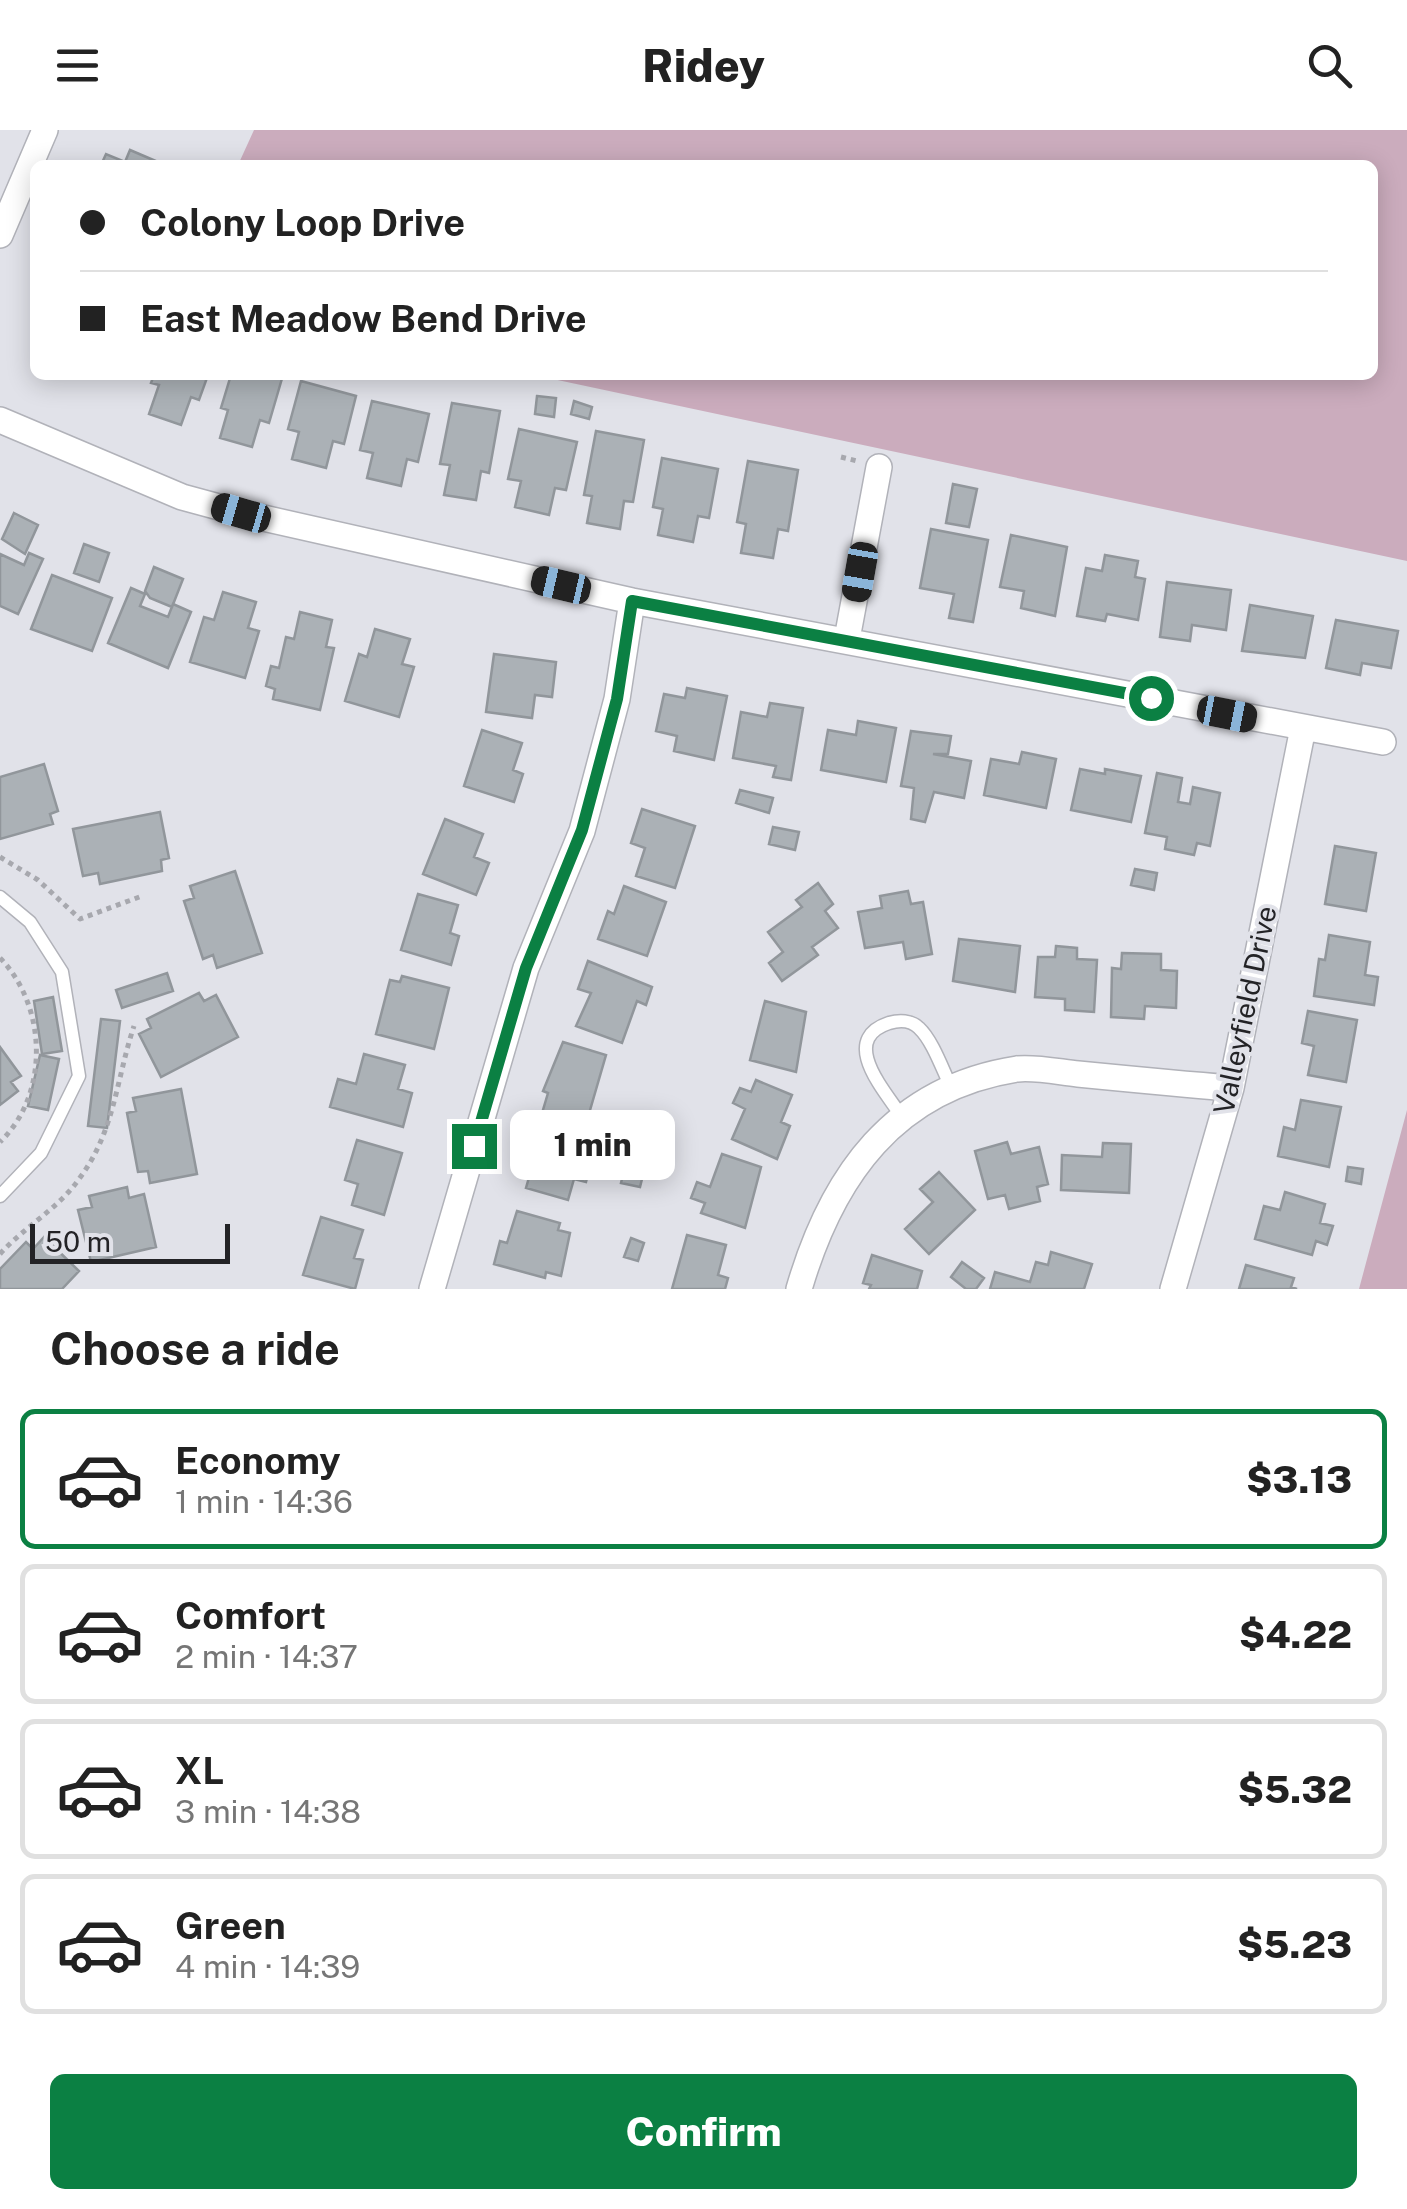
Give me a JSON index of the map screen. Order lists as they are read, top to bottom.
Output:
{
  "streets": {
    "street": ["Valleyfield Drive"]
  },
  "scale_bar": "50 m",
  "page": {
    "header": "Ridey",
    "banner": ["Colony Loop Drive", "East Meadow Bend Drive"],
    "bubble": "1 min",
    "scale": "50 m",
    "heading": "Choose a ride",
    "list": [
      {
        "name": "Economy",
        "note": "1 min · 14:36",
        "value": "$3.13"
      },
      {
        "name": "Comfort",
        "note": "2 min · 14:37",
        "value": "$4.22"
      },
      {
        "name": "XL",
        "note": "3 min · 14:38",
        "value": "$5.32"
      },
      {
        "name": "Green",
        "note": "4 min · 14:39",
        "value": "$5.23"
      }
    ],
    "buttons": "Confirm"
  }
}
